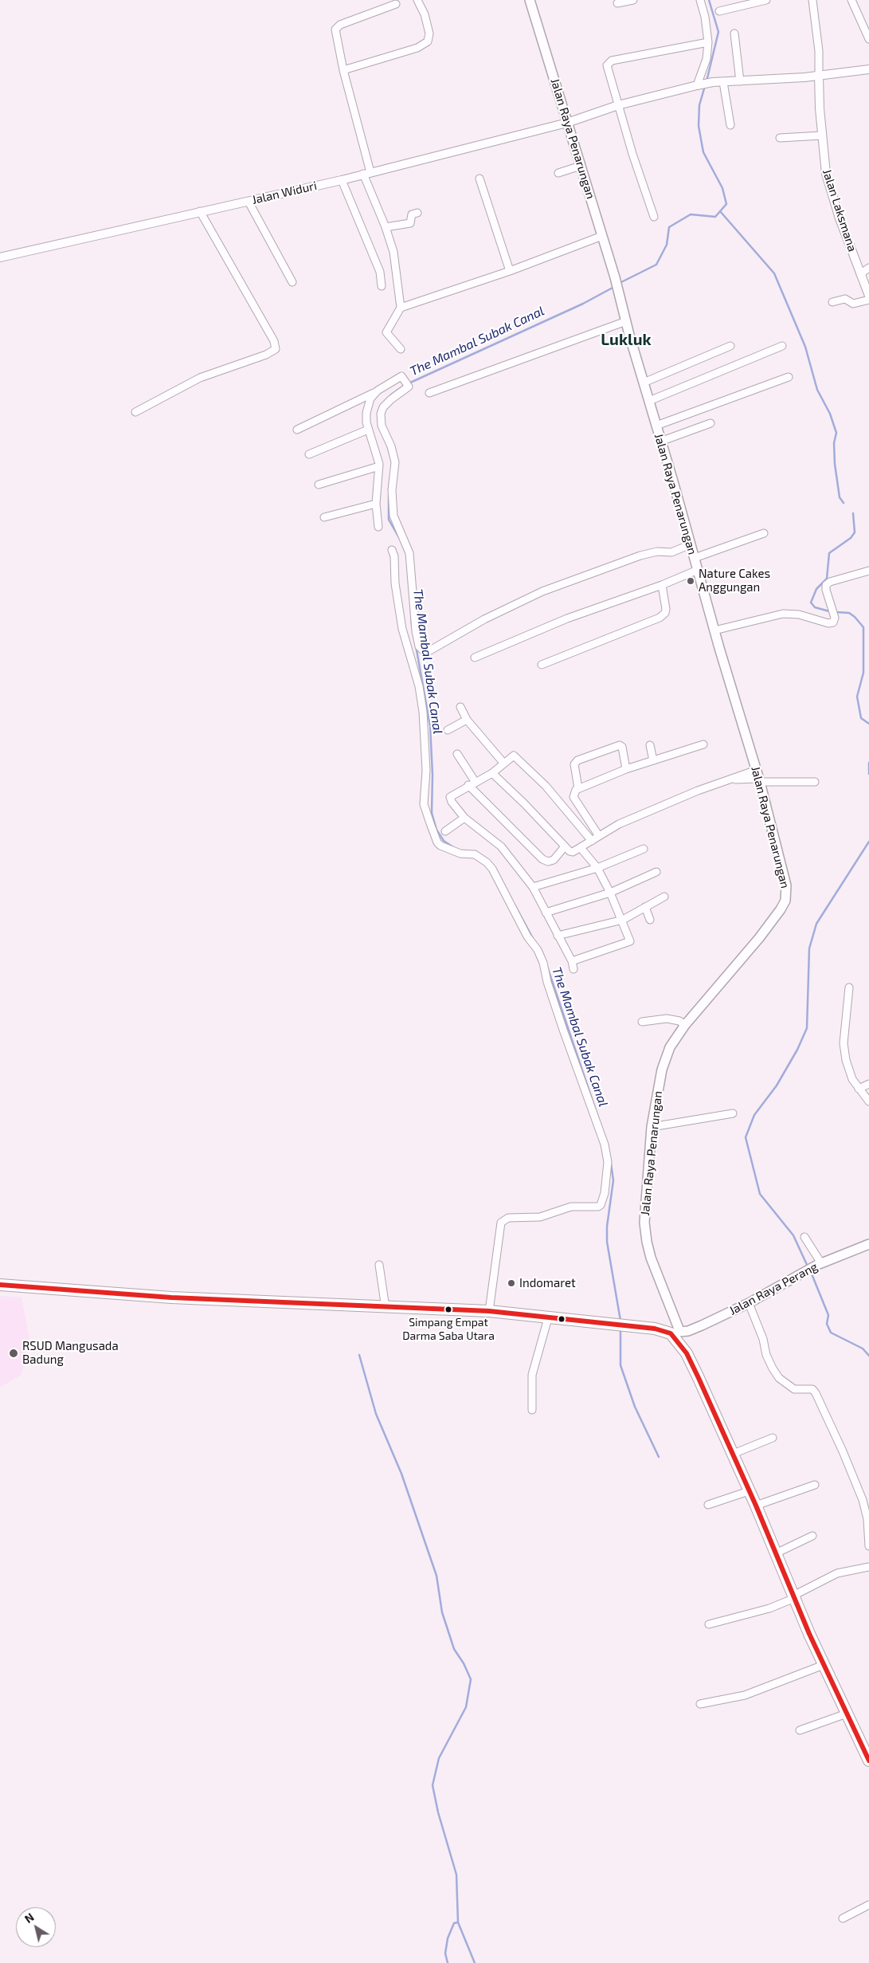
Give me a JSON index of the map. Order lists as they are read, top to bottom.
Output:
{
  "streets": {
    "main road": ["Jalan Raya Penarungan", "Jalan Raya Perang"],
    "street": ["Jalan Widuri", "Jalan Laksmana"]
  },
  "crossings": [
    ["Jalan Raya Penarungan", "Jalan Widuri"],
    ["Jalan Raya Penarungan", "Jalan Raya Perang"],
    ["Jalan Widuri", "Jalan Laksmana"]
  ],
  "districts": ["Lukluk"],
  "water": ["The Mambal Subak Canal"],
  "places": [
    "Nature Cakes Anggungan",
    "Indomaret",
    "Simpang Empat Darma Saba Utara",
    "RSUD Mangusada Badung"
  ],
  "north": "top left"
}
